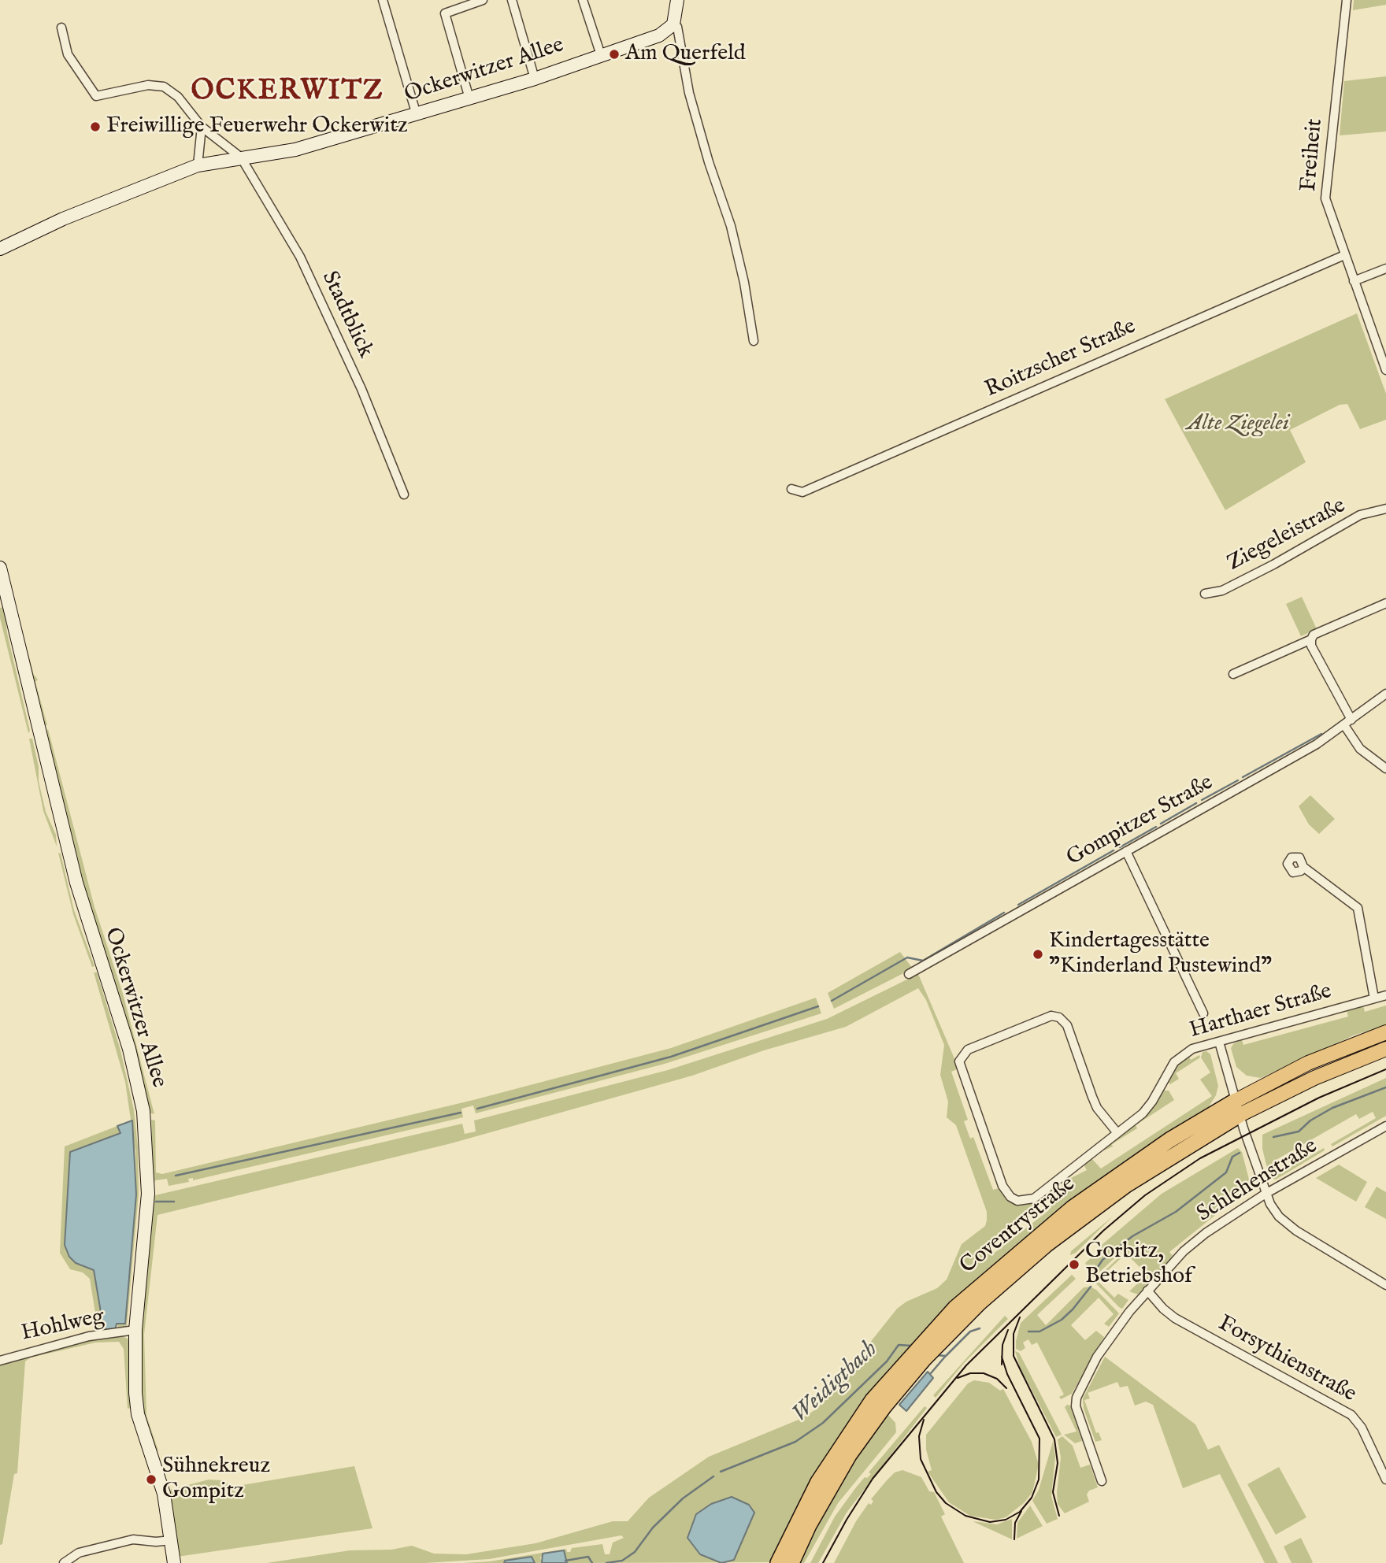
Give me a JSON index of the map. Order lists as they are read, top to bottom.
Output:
{
  "streets": {
    "highway": ["Coventrystraße"],
    "street": [
      "Ockerwitzer Allee",
      "Freiheit",
      "Stadtblick",
      "Roitzscher Straße",
      "Ziegeleistraße",
      "Gompitzer Straße",
      "Harthaer Straße",
      "Schlehenstraße",
      "Hohlweg",
      "Forsythienstraße"
    ]
  },
  "crossings": [
    ["Ockerwitzer Allee", "Stadtblick"],
    ["Ockerwitzer Allee", "Hohlweg"],
    ["Freiheit", "Roitzscher Straße"],
    ["Schlehenstraße", "Forsythienstraße"]
  ],
  "districts": ["OCKERWITZ"],
  "water": ["Weidigtbach"],
  "parks": ["Alte Ziegelei"],
  "places": [
    "Am Querfeld",
    "Freiwillige Feuerwehr Ockerwitz",
    "Kindertagesstätte \"Kinderland Pustewind\"",
    "Gorbitz, Betriebshof",
    "Sühnekreuz Gompitz"
  ]
}
